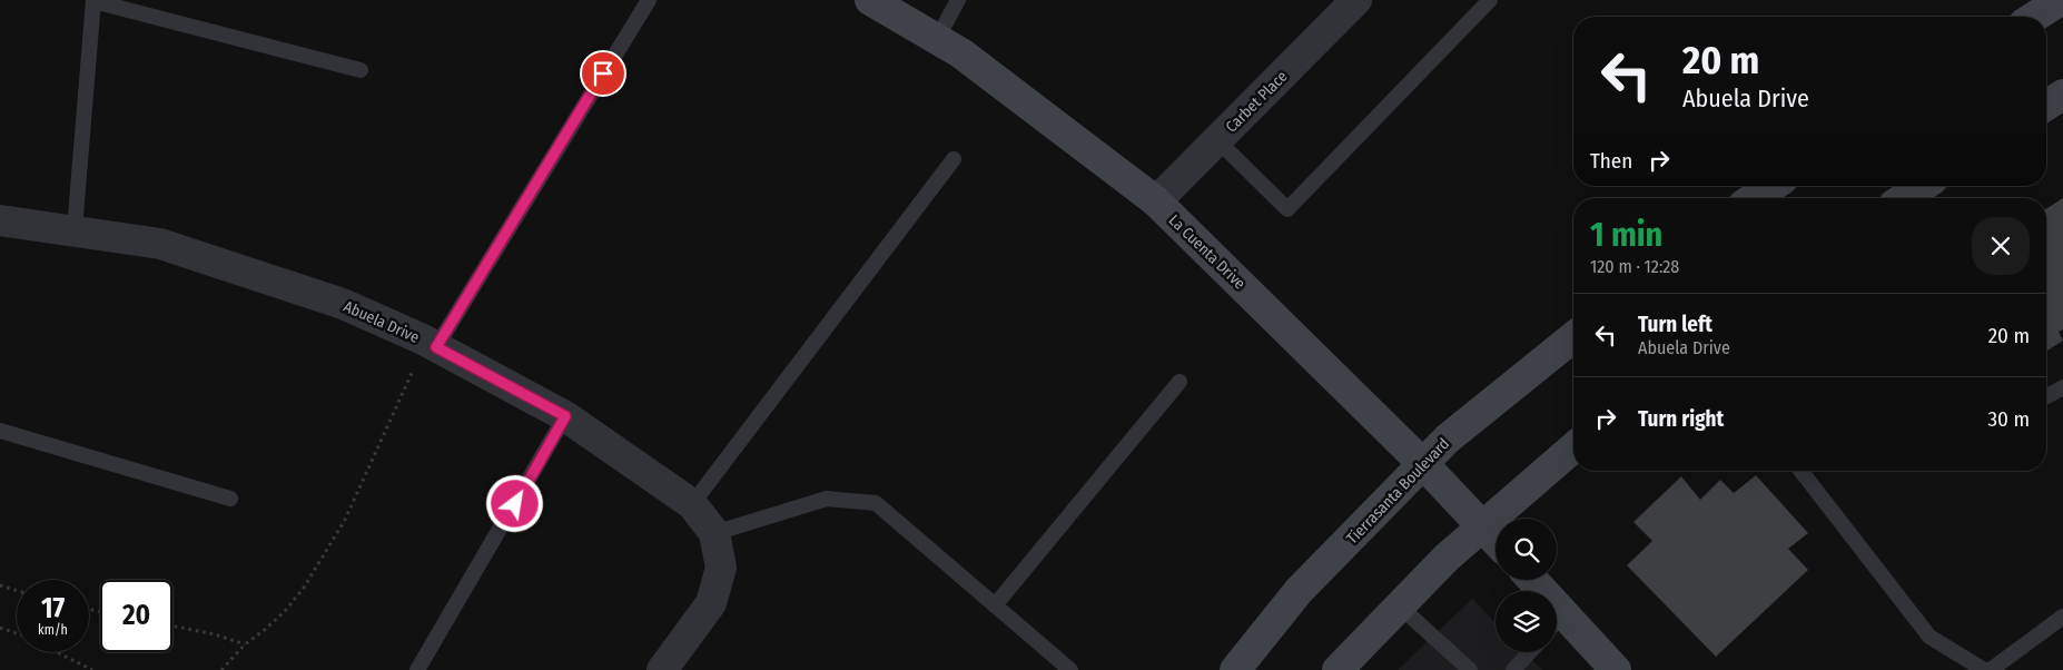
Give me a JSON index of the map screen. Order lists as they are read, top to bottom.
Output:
{
  "streets": {
    "main road": ["La Cuenta Drive", "Tierrasanta Boulevard"],
    "street": ["Carbet Place", "Abuela Drive"]
  },
  "crossings": [
    ["Carbet Place", "La Cuenta Drive"],
    ["La Cuenta Drive", "Tierrasanta Boulevard"]
  ],
  "page": {
    "turn": ["20 m", "Abuela Drive"],
    "then": "Then",
    "heading": ["1 min", "120 m · 12:28"],
    "list": [
      {
        "name": "Turn left",
        "note": "Abuela Drive",
        "value": "20 m"
      },
      {
        "name": "Turn right",
        "value": "30 m"
      }
    ],
    "speed": "17 km/h",
    "limit": "20"
  }
}
